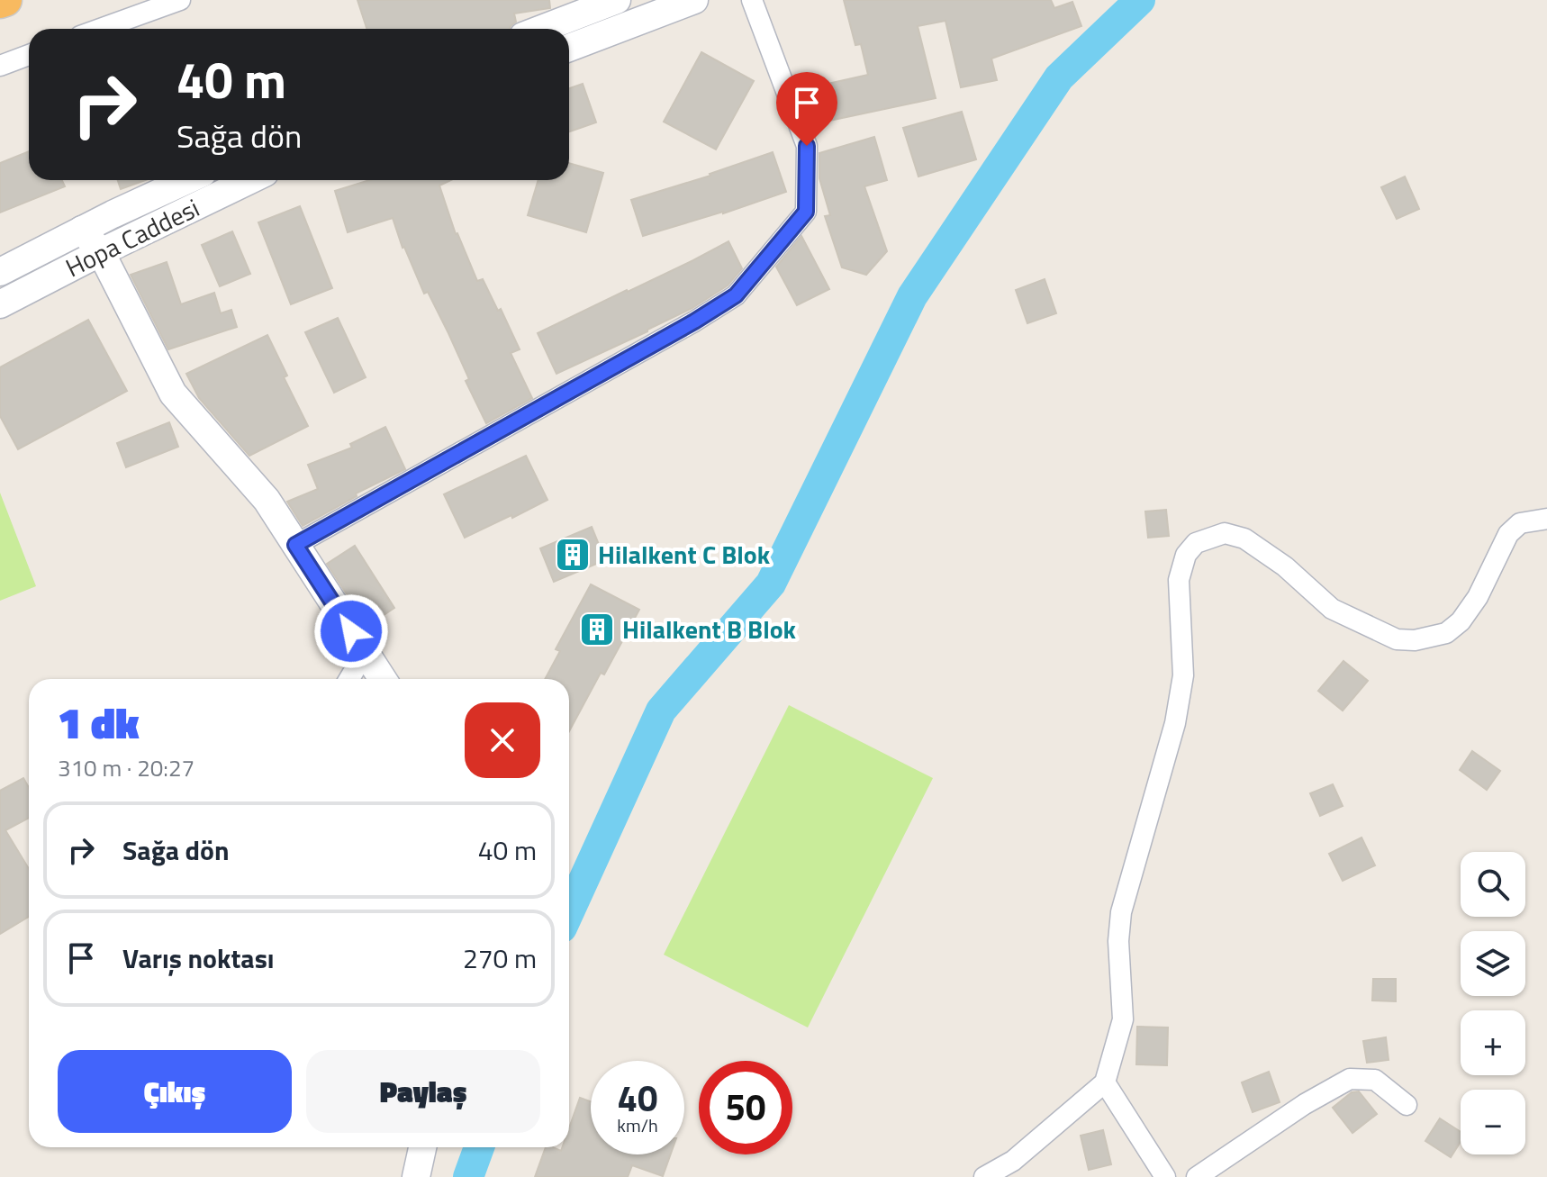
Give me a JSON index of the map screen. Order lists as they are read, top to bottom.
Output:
{
  "streets": {
    "main road": ["Hopa Caddesi"]
  },
  "places": {
    "building": ["Hilalkent C Blok", "Hilalkent B Blok"]
  },
  "page": {
    "turn": ["40 m", "Sağa dön"],
    "heading": ["1 dk", "310 m · 20:27"],
    "list": [
      {
        "name": "Sağa dön",
        "value": "40 m"
      },
      {
        "name": "Varış noktası",
        "value": "270 m"
      }
    ],
    "map_buttons": ["+", "−"],
    "buttons": ["Çıkış", "Paylaş"],
    "speed": "40 km/h",
    "limit": "50"
  }
}
